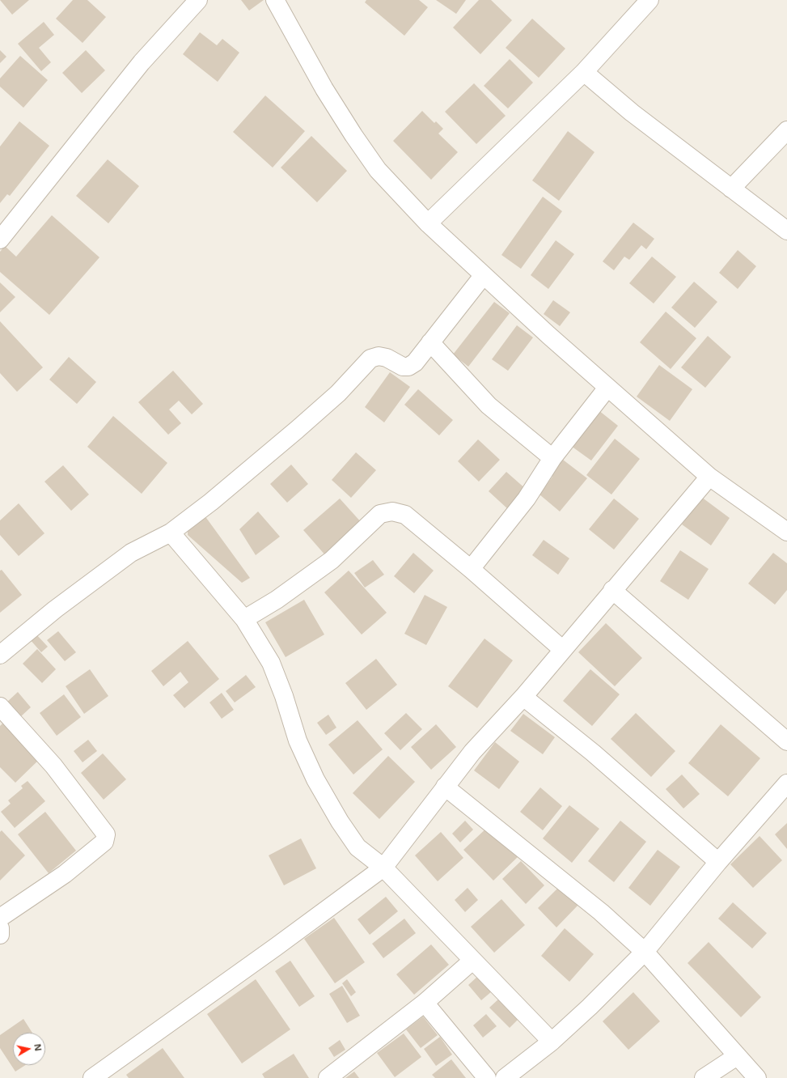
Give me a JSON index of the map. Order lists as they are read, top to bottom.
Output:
{
  "north": "right"
}
